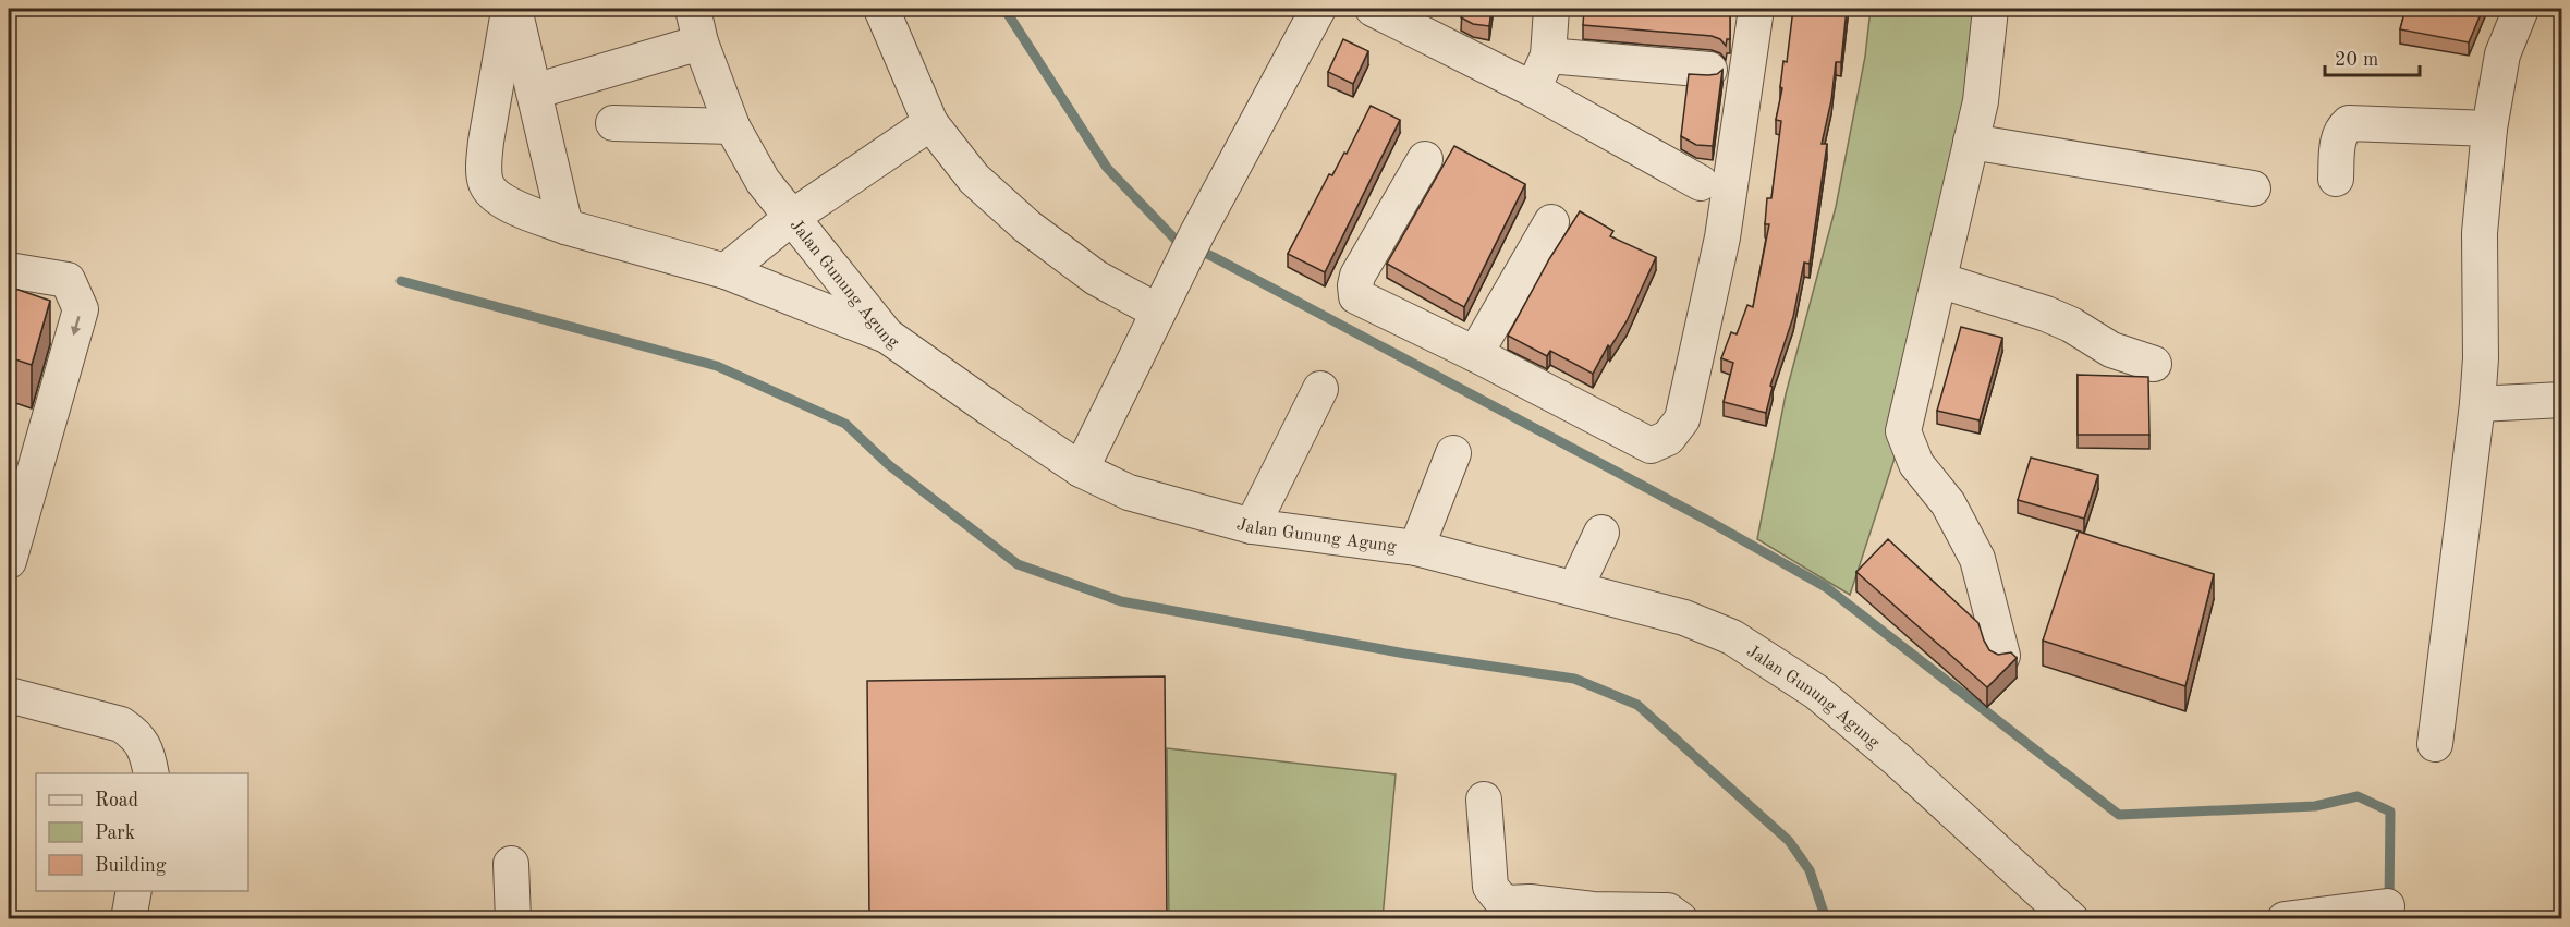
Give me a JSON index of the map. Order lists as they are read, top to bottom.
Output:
{
  "streets": {
    "street": ["Jalan Gunung Agung"]
  },
  "legend": ["Road", "Park", "Building"],
  "scale_bar": "20 m"
}
